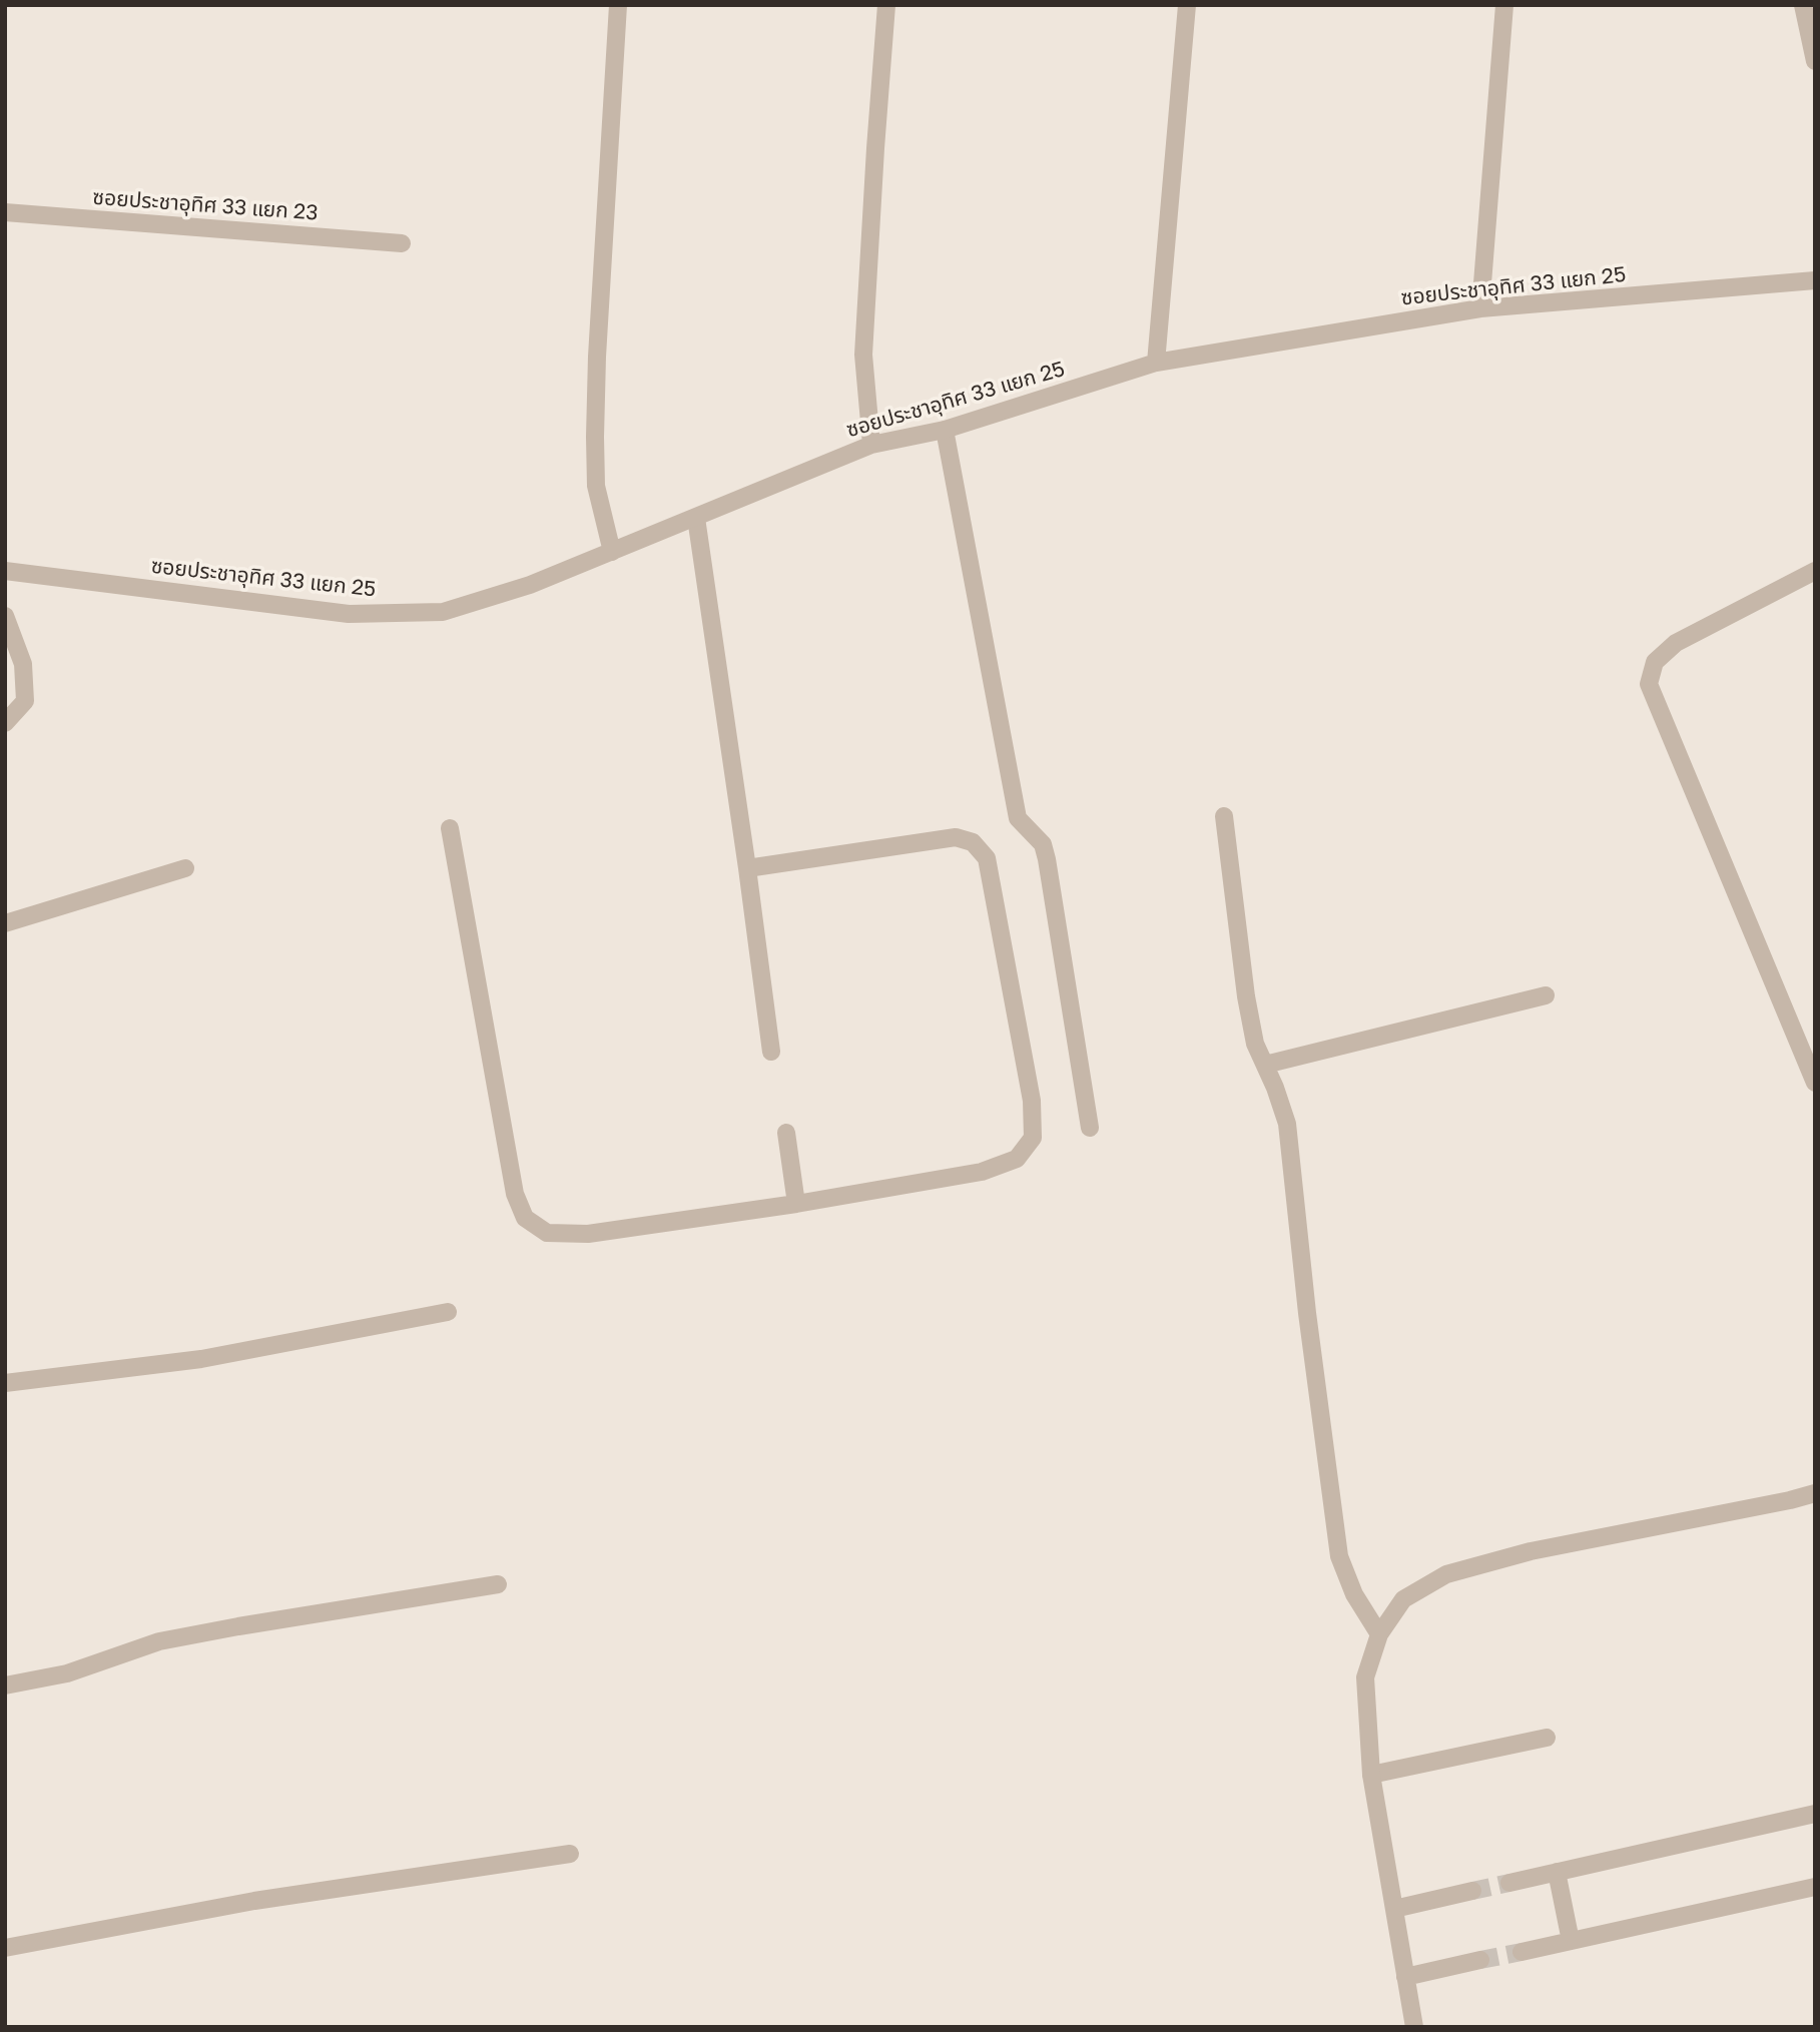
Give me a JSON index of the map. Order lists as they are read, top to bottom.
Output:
{
  "streets": {
    "street": ["ซอยประชาอุทิศ 33 แยก 23", "ซอยประชาอุทิศ 33 แยก 25"]
  }
}
